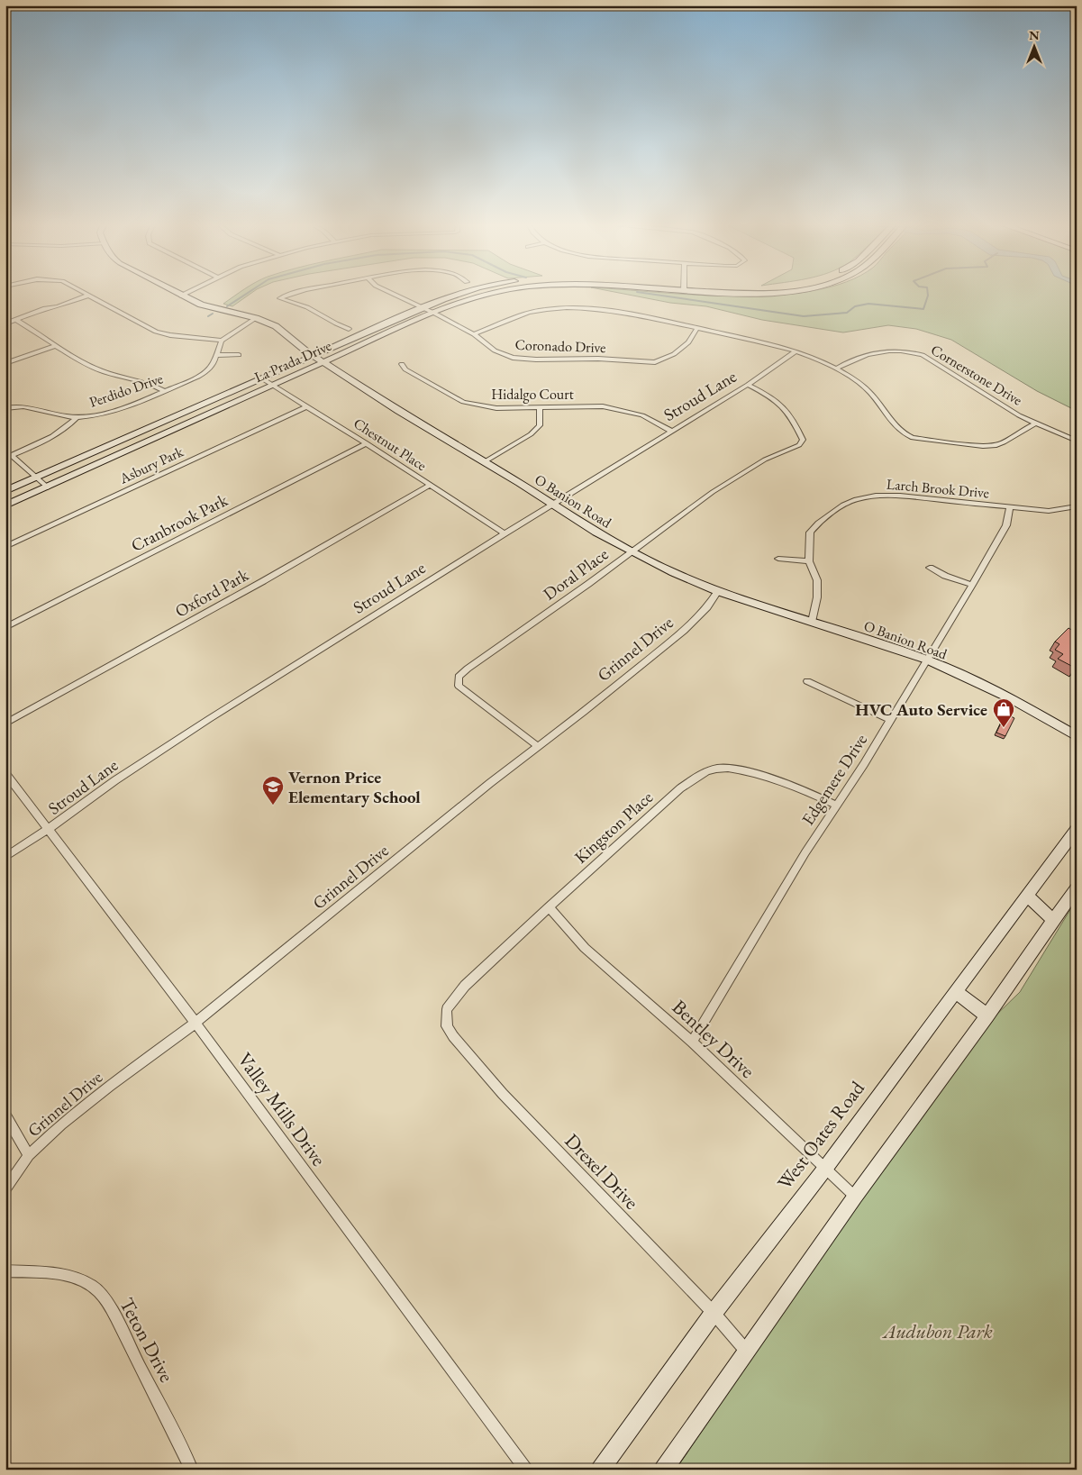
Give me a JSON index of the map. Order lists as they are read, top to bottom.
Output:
{
  "streets": {
    "main road": ["La Prada Drive", "O Banion Road", "West Oates Road"],
    "street": [
      "Coronado Drive",
      "Cornerstone Drive",
      "Perdido Drive",
      "Hidalgo Court",
      "Stroud Lane",
      "Chestnut Place",
      "Asbury Park",
      "Larch Brook Drive",
      "Cranbrook Park",
      "Doral Place",
      "Oxford Park",
      "Grinnel Drive",
      "Edgemere Drive",
      "Kingston Place",
      "Bentley Drive",
      "Valley Mills Drive",
      "Drexel Drive",
      "Teton Drive"
    ]
  },
  "crossings": [
    ["Coronado Drive", "La Prada Drive"],
    ["La Prada Drive", "Chestnut Place"],
    ["La Prada Drive", "O Banion Road"],
    ["Hidalgo Court", "Stroud Lane"],
    ["Stroud Lane", "Chestnut Place"],
    ["Stroud Lane", "O Banion Road"],
    ["Stroud Lane", "Doral Place"],
    ["Stroud Lane", "Valley Mills Drive"],
    ["Chestnut Place", "Asbury Park"],
    ["Chestnut Place", "Cranbrook Park"],
    ["Chestnut Place", "Oxford Park"],
    ["Larch Brook Drive", "O Banion Road"],
    ["Larch Brook Drive", "Edgemere Drive"],
    ["O Banion Road", "Doral Place"],
    ["O Banion Road", "Grinnel Drive"],
    ["O Banion Road", "Edgemere Drive"],
    ["Doral Place", "Grinnel Drive"],
    ["Grinnel Drive", "Valley Mills Drive"],
    ["Edgemere Drive", "Kingston Place"],
    ["Edgemere Drive", "Bentley Drive"],
    ["Kingston Place", "Bentley Drive"],
    ["Kingston Place", "Drexel Drive"],
    ["Bentley Drive", "West Oates Road"],
    ["West Oates Road", "Drexel Drive"]
  ],
  "parks": ["Audubon Park"],
  "places": {
    "shop": ["HVC Auto Service"],
    "school or university": ["Vernon Price Elementary School"]
  },
  "north": "top"
}
